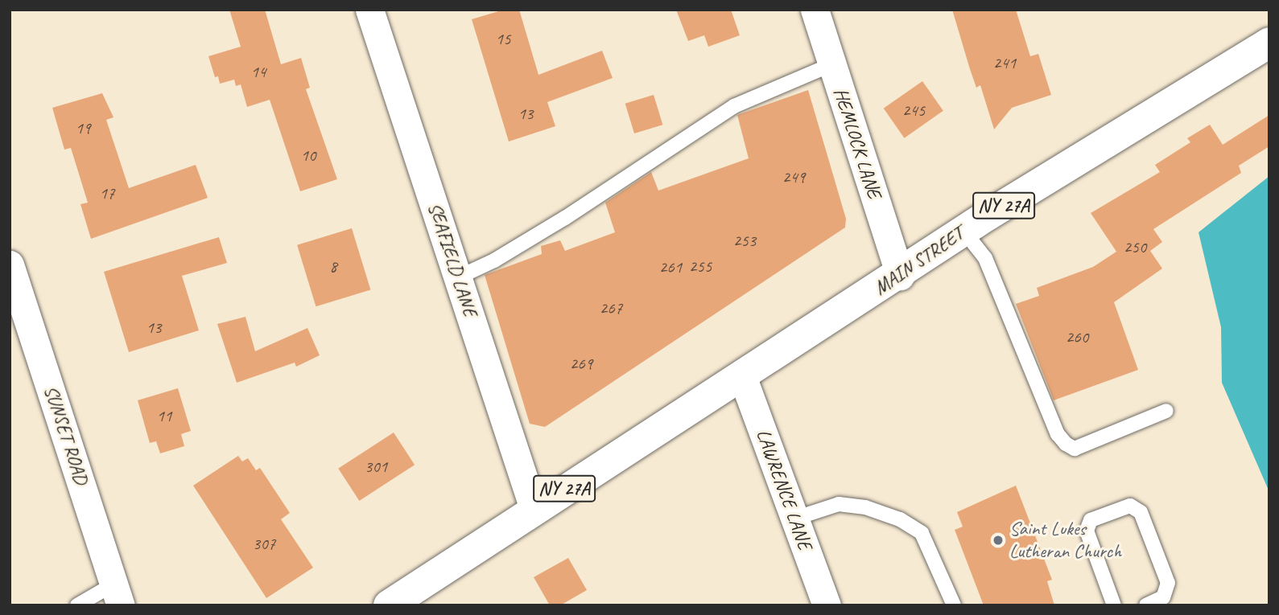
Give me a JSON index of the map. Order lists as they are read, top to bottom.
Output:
{
  "streets": {
    "main road": ["NY 27A", "MAIN STREET"],
    "street": [
      "HEMLOCK LANE",
      "SEAFIELD LANE",
      "SUNSET ROAD",
      "LAWRENCE LANE"
    ]
  },
  "crossings": [
    ["HEMLOCK LANE", "MAIN STREET"],
    ["NY 27A", "SEAFIELD LANE"],
    ["NY 27A", "MAIN STREET"],
    ["NY 27A", "LAWRENCE LANE"],
    ["MAIN STREET", "LAWRENCE LANE"]
  ],
  "places": ["Saint Lukes Lutheran Church"],
  "house_numbers": [
    "15",
    "241",
    "14",
    "245",
    "13",
    "19",
    "10",
    "249",
    "17",
    "253",
    "250",
    "8",
    "255",
    "261",
    "267",
    "13",
    "260",
    "269",
    "11",
    "301",
    "307"
  ]
}
